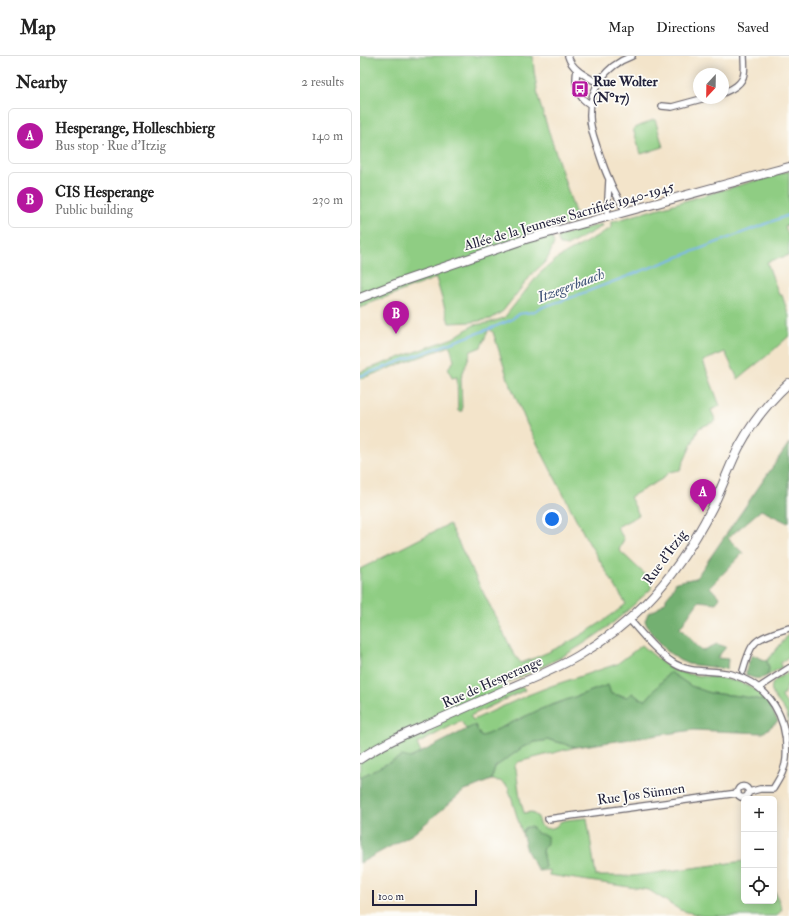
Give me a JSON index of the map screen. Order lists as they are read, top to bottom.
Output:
{
  "streets": {
    "main road": ["Allée de la Jeunesse Sacrifiée 1940-1945", "Rue d'Itzig", "Rue de Hesperange"],
    "street": ["Rue Jos Sünnen"]
  },
  "crossings": [
    ["Rue d'Itzig", "Rue de Hesperange"]
  ],
  "water": ["Itzegerbaach"],
  "places": {
    "bus stop": ["Rue Wolter (N°17)"]
  },
  "scale_bar": "100 m",
  "north": "bottom",
  "page": {
    "header": "Map",
    "nav": ["Map", "Directions", "Saved"],
    "heading": ["Nearby", "2 results"],
    "list": [
      {
        "mark": "A",
        "name": "Hesperange, Holleschbierg",
        "note": "Bus stop · Rue d'Itzig",
        "value": "140 m"
      },
      {
        "mark": "B",
        "name": "CIS Hesperange",
        "note": "Public building",
        "value": "230 m"
      }
    ],
    "pins": ["B", "A"],
    "map_buttons": ["+", "−"],
    "scale": "100 m"
  }
}
